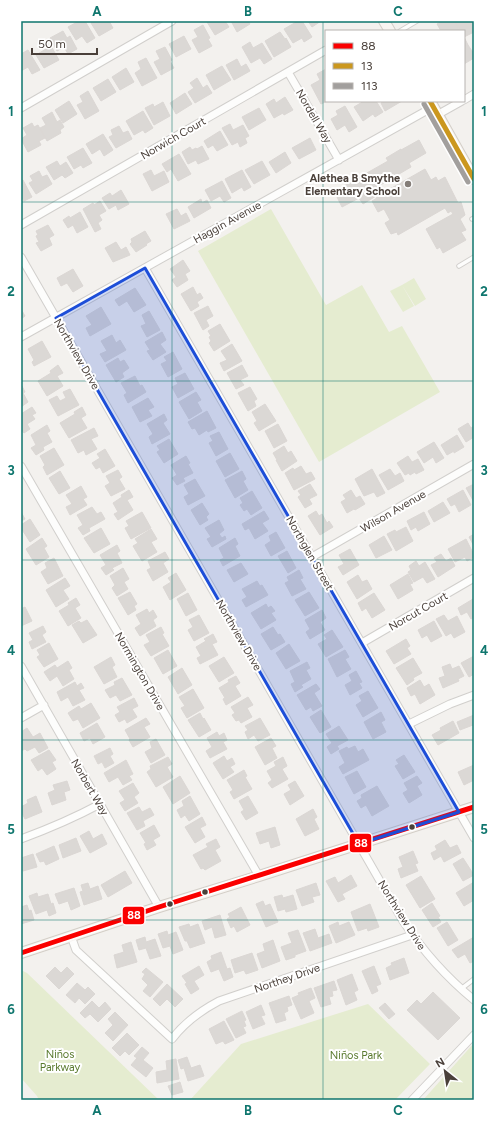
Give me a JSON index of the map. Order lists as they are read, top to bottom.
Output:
{
  "streets": {
    "street": [
      "Nordell Way",
      "Norwich Court",
      "Haggin Avenue",
      "Northview Drive",
      "Wilson Avenue",
      "Northglen Street",
      "Norcut Court",
      "Normington Drive",
      "Norbert Way",
      "Northey Drive"
    ]
  },
  "crossings": [
    ["Nordell Way", "Norwich Court"],
    ["Nordell Way", "Haggin Avenue"],
    ["Haggin Avenue", "Northview Drive"],
    ["Haggin Avenue", "Northglen Street"],
    ["Northview Drive", "Northey Drive"],
    ["Wilson Avenue", "Northglen Street"],
    ["Northglen Street", "Norcut Court"]
  ],
  "parks": ["Niños Parkway", "Niños Park"],
  "places": ["Alethea B Smythe Elementary School"],
  "lines": ["transit line 13", "transit line 113", "transit line 88"],
  "legend": ["88", "13", "113"],
  "scale_bar": "50 m",
  "north": "top left",
  "grid": {
    "columns": ["A", "B", "C"],
    "rows": [
      "1",
      "2",
      "3",
      "4",
      "5",
      "6"
    ]
  }
}
